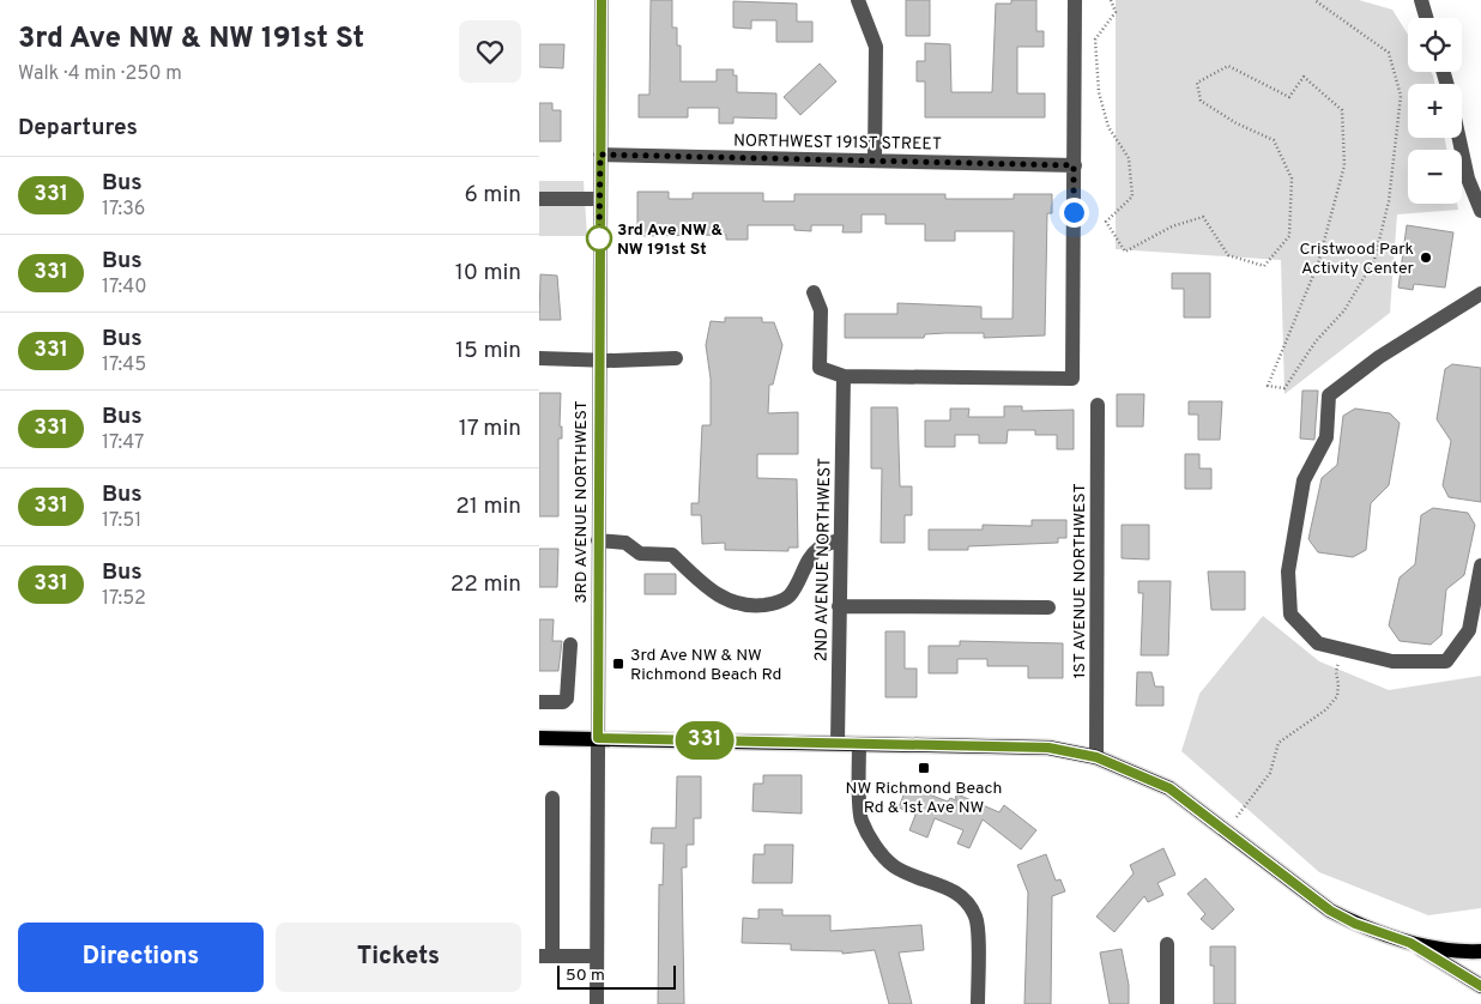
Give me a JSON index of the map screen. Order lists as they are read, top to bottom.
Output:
{
  "streets": {
    "street": [
      "NORTHWEST 191ST STREET",
      "3RD AVENUE NORTHWEST",
      "2ND AVENUE NORTHWEST",
      "1ST AVENUE NORTHWEST"
    ]
  },
  "crossings": [
    ["NORTHWEST 191ST STREET", "3RD AVENUE NORTHWEST"]
  ],
  "places": {
    "other": ["3rd Ave NW & NW 191st St", "Cristwood Park Activity Center"],
    "transit": ["3rd Ave NW & NW Richmond Beach Rd", "NW Richmond Beach Rd & 1st Ave NW"]
  },
  "lines": ["bus line 331"],
  "scale_bar": "50 m",
  "page": {
    "heading": [
      ["3rd Ave NW & NW 191st St", "Walk · 4 min · 250 m"],
      "Departures"
    ],
    "on_map": "331",
    "map_buttons": ["+", "−"],
    "list": [
      {
        "mark": "331",
        "name": "Bus",
        "note": "17:36",
        "value": "6 min"
      },
      {
        "mark": "331",
        "name": "Bus",
        "note": "17:40",
        "value": "10 min"
      },
      {
        "mark": "331",
        "name": "Bus",
        "note": "17:45",
        "value": "15 min"
      },
      {
        "mark": "331",
        "name": "Bus",
        "note": "17:47",
        "value": "17 min"
      },
      {
        "mark": "331",
        "name": "Bus",
        "note": "17:51",
        "value": "21 min"
      },
      {
        "mark": "331",
        "name": "Bus",
        "note": "17:52",
        "value": "22 min"
      }
    ],
    "buttons": ["Directions", "Tickets"],
    "scale": "50 m"
  }
}
